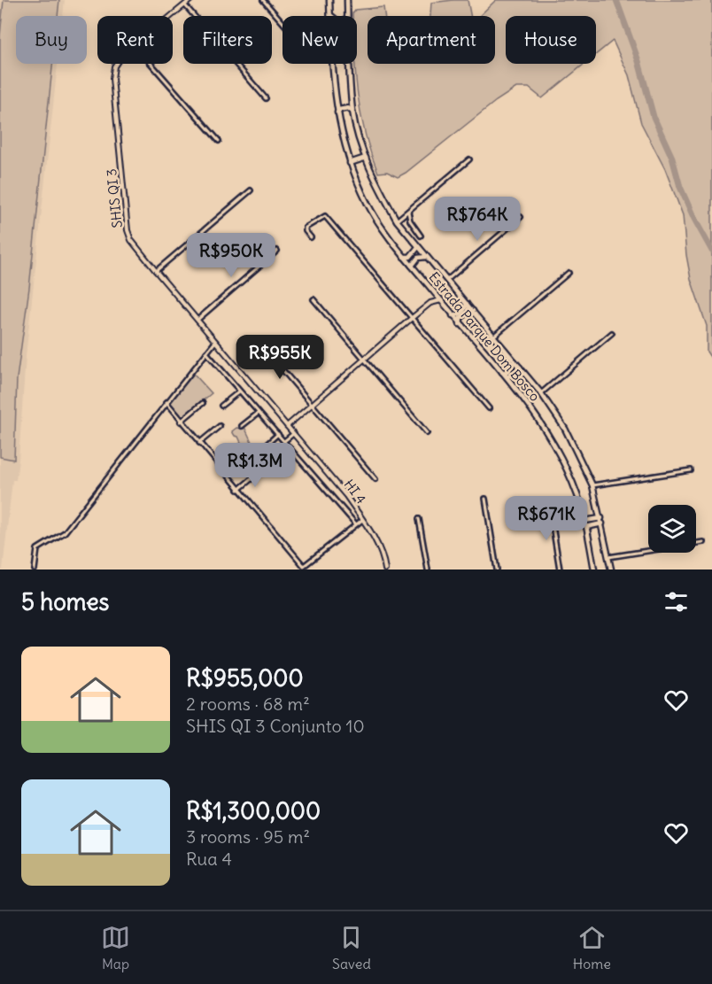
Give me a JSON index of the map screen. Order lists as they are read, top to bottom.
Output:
{
  "streets": {
    "main road": ["Estrada Parque Dom Bosco"],
    "street": ["SHIS QI 3", "HI 4"]
  },
  "crossings": [
    ["SHIS QI 3", "HI 4"]
  ],
  "page": {
    "chip": [
      "Buy",
      "Rent",
      "Filters",
      "New",
      "Apartment",
      "House"
    ],
    "price": [
      "R$764K",
      "R$950K",
      "R$955K",
      "R$1.3M",
      "R$671K"
    ],
    "heading": "5 homes",
    "list": [
      {
        "name": "R$955,000",
        "note": "2 rooms · 68 m² · SHIS QI 3 Conjunto 10"
      },
      {
        "name": "R$1,300,000",
        "note": "3 rooms · 95 m² · Rua 4"
      }
    ],
    "tabs": ["Map", "Saved", "Home"]
  }
}
